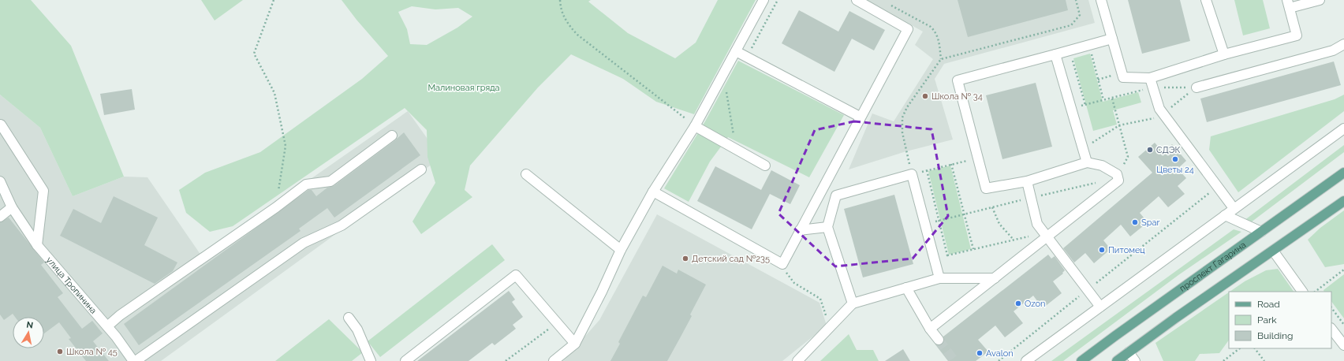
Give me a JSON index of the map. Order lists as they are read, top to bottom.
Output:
{
  "streets": {
    "main road": ["проспект Гагарина"],
    "street": ["улица Тропинина"]
  },
  "parks": ["Малиновая гряда"],
  "places": [
    "Школа № 34",
    "СДЭК",
    "Цветы 24",
    "Spar",
    "Питомец",
    "Детский сад №235",
    "Ozon",
    "Школа № 45",
    "Avalon"
  ],
  "legend": ["Road", "Park", "Building"],
  "north": "top"
}
